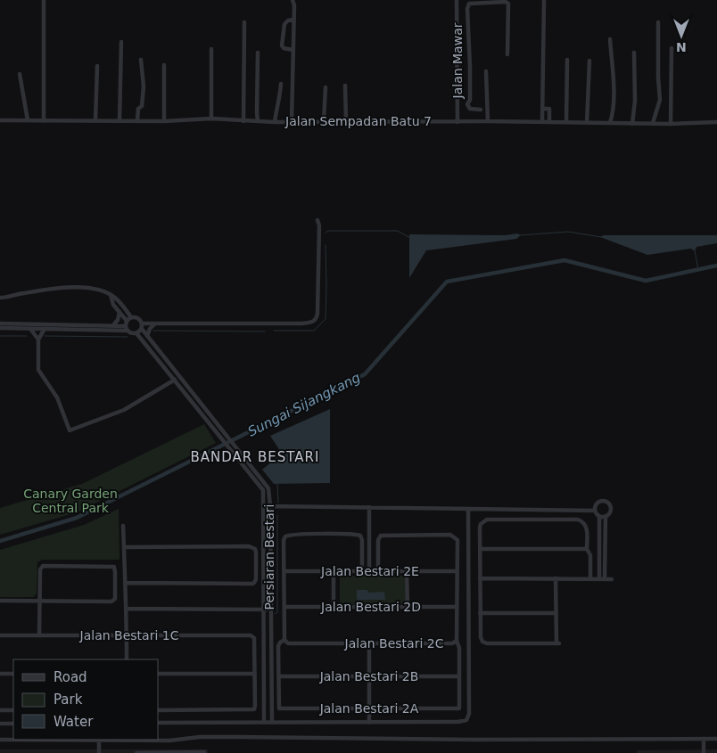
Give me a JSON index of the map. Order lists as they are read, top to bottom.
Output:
{
  "streets": {
    "street": [
      "Jalan Mawar",
      "Jalan Sempadan Batu 7",
      "Persiaran Bestari",
      "Jalan Bestari 2E",
      "Jalan Bestari 2D",
      "Jalan Bestari 1C",
      "Jalan Bestari 2C",
      "Jalan Bestari 2B",
      "Jalan Bestari 2A"
    ]
  },
  "crossings": [
    ["Jalan Mawar", "Jalan Sempadan Batu 7"],
    ["Jalan Bestari 2E", "Jalan Bestari 2C"],
    ["Jalan Bestari 2D", "Jalan Bestari 2C"],
    ["Jalan Bestari 2B", "Jalan Bestari 2A"]
  ],
  "districts": ["BANDAR BESTARI"],
  "water": ["Sungai Sijangkang"],
  "parks": ["Canary Garden Central Park"],
  "legend": ["Road", "Park", "Water"],
  "north": "bottom"
}
